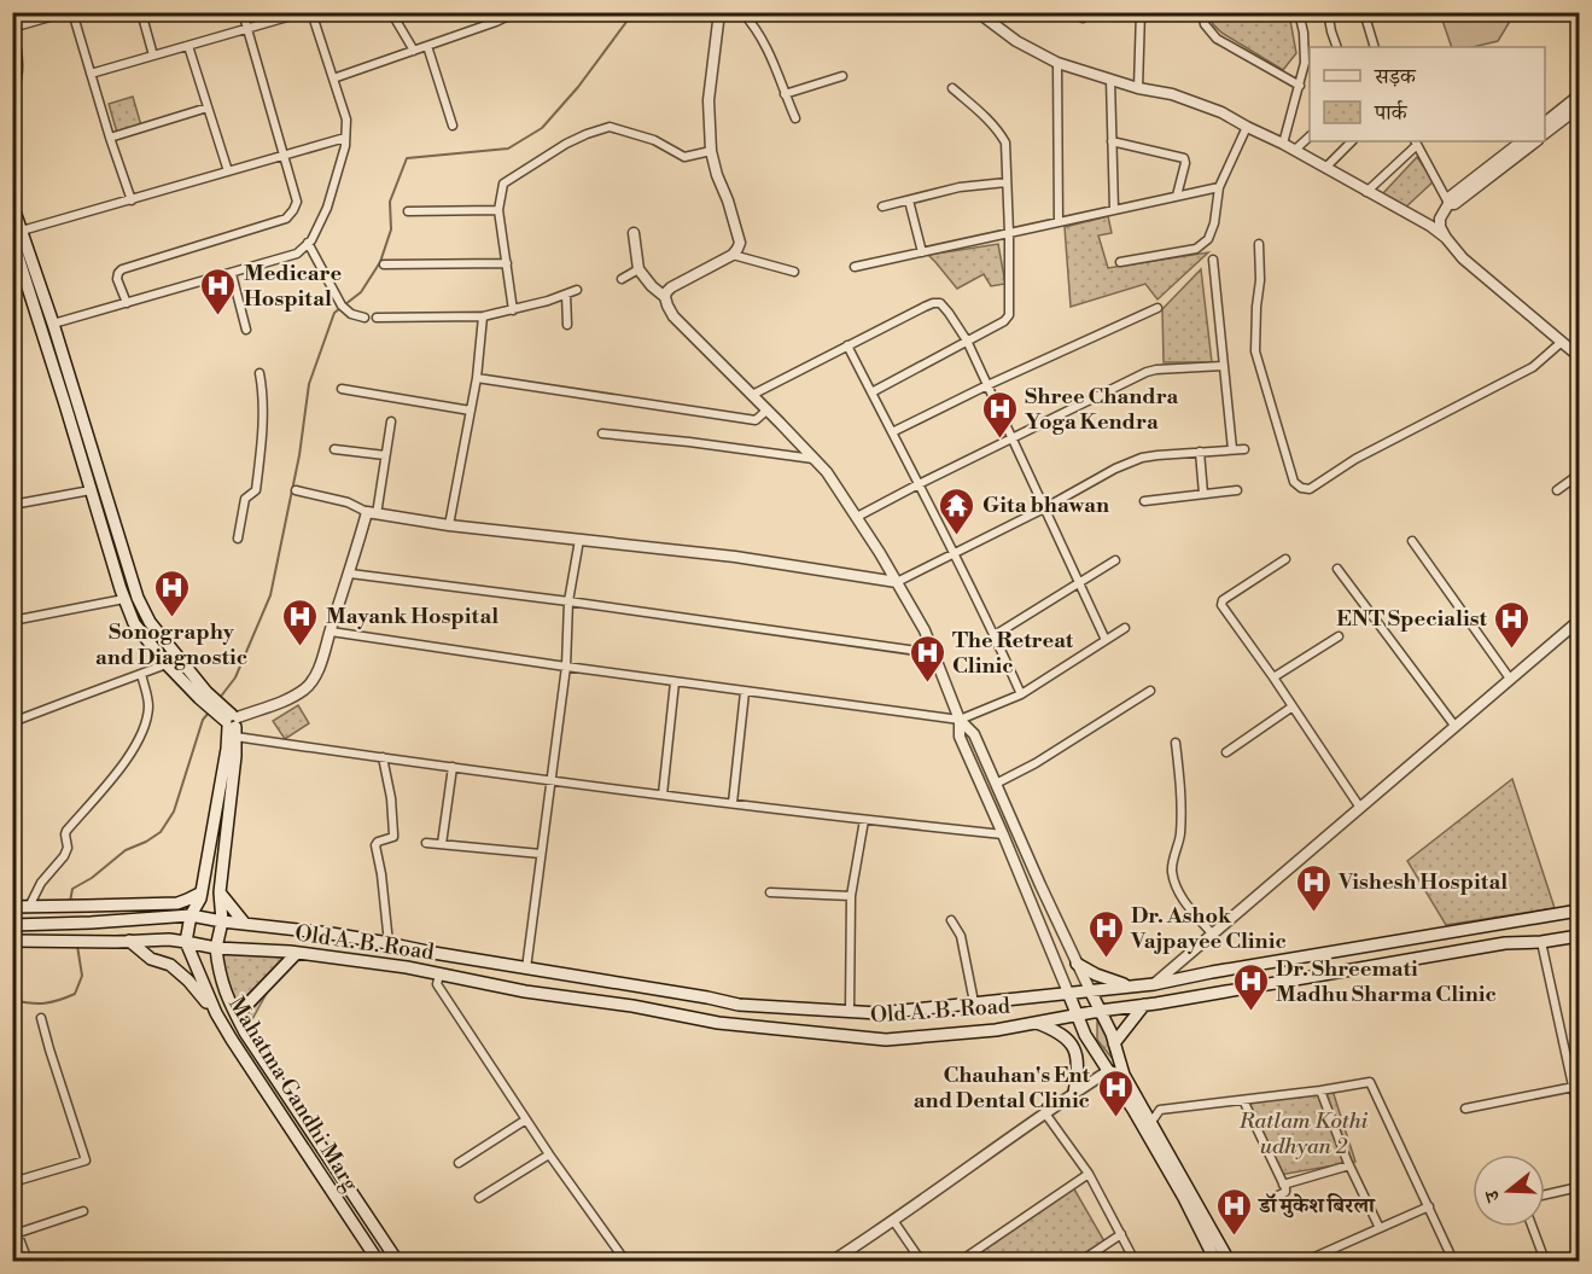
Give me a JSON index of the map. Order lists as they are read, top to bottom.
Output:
{
  "streets": {
    "main road": ["Old A. B. Road", "Mahatma Gandhi Marg"]
  },
  "crossings": [
    ["Old A. B. Road", "Mahatma Gandhi Marg"]
  ],
  "parks": ["Ratlam Kothi udhyan 2"],
  "places": {
    "hospital": [
      "Medicare Hospital",
      "Shree Chandra Yoga Kendra",
      "Sonography and Diagnostic",
      "Mayank Hospital",
      "ENT Specialist",
      "The Retreat Clinic",
      "Vishesh Hospital",
      "Dr. Ashok Vajpayee Clinic",
      "Dr. Shreemati Madhu Sharma Clinic",
      "Chauhan's Ent and Dental Clinic",
      "डॉ मुकेश बिरला"
    ],
    "temple": ["Gita bhawan"]
  },
  "legend": ["सड़क", "पार्क"],
  "north": "left"
}
